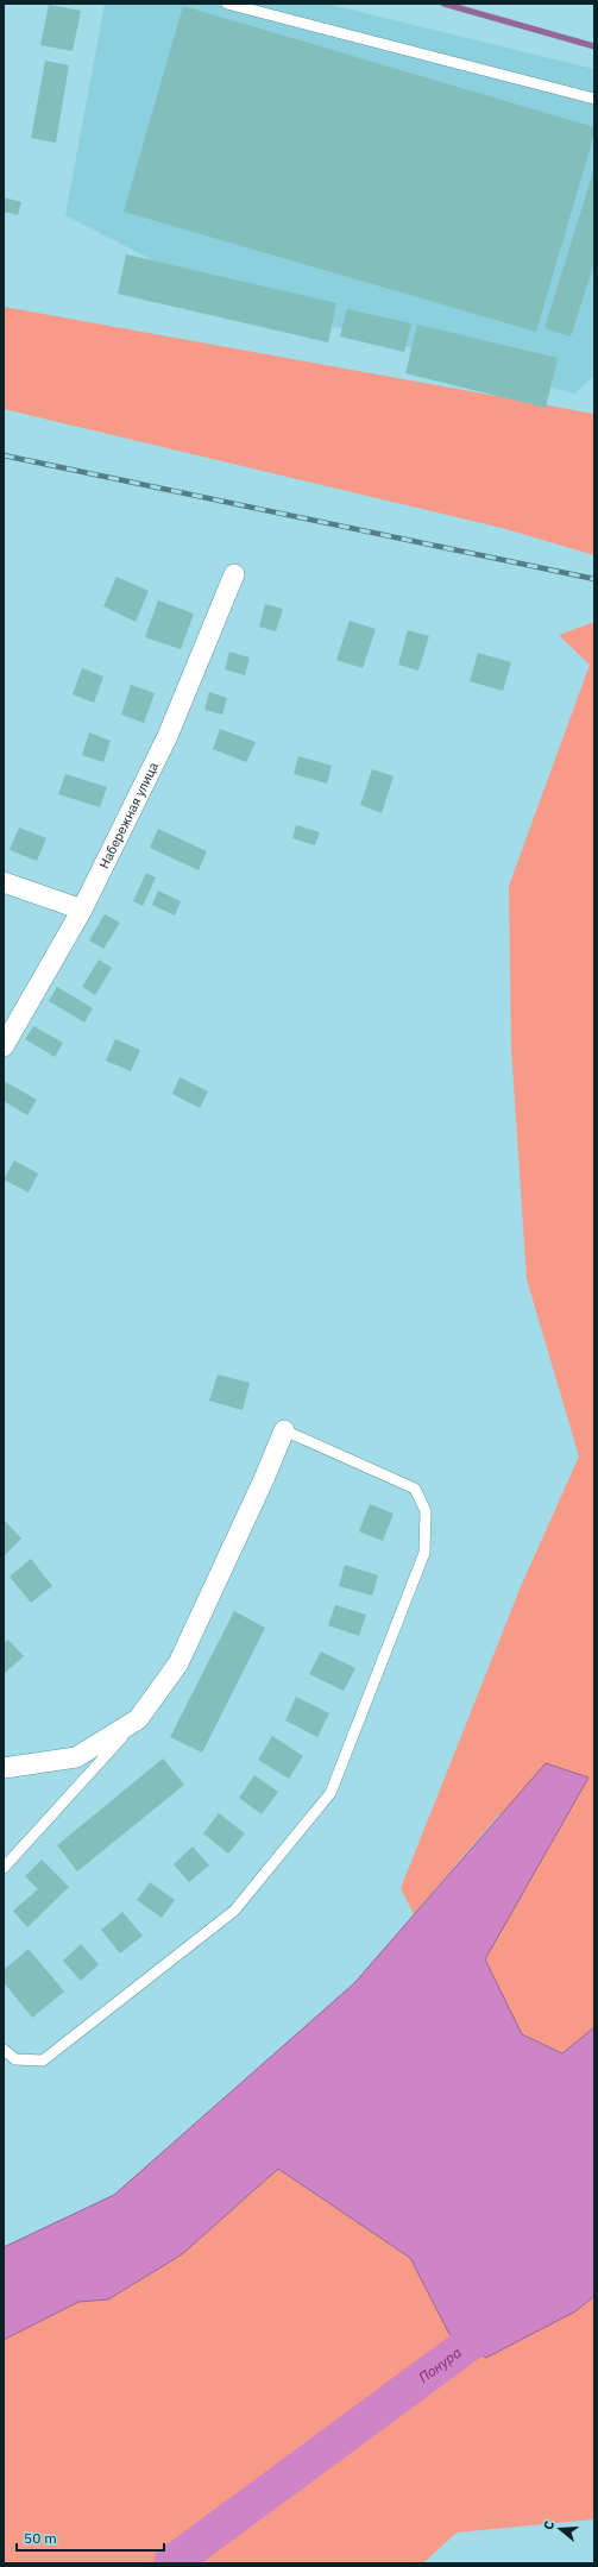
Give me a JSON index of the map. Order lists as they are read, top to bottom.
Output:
{
  "streets": {
    "street": ["Набережная улица"]
  },
  "water": ["Понура"],
  "scale_bar": "50 m",
  "north": "left"
}
